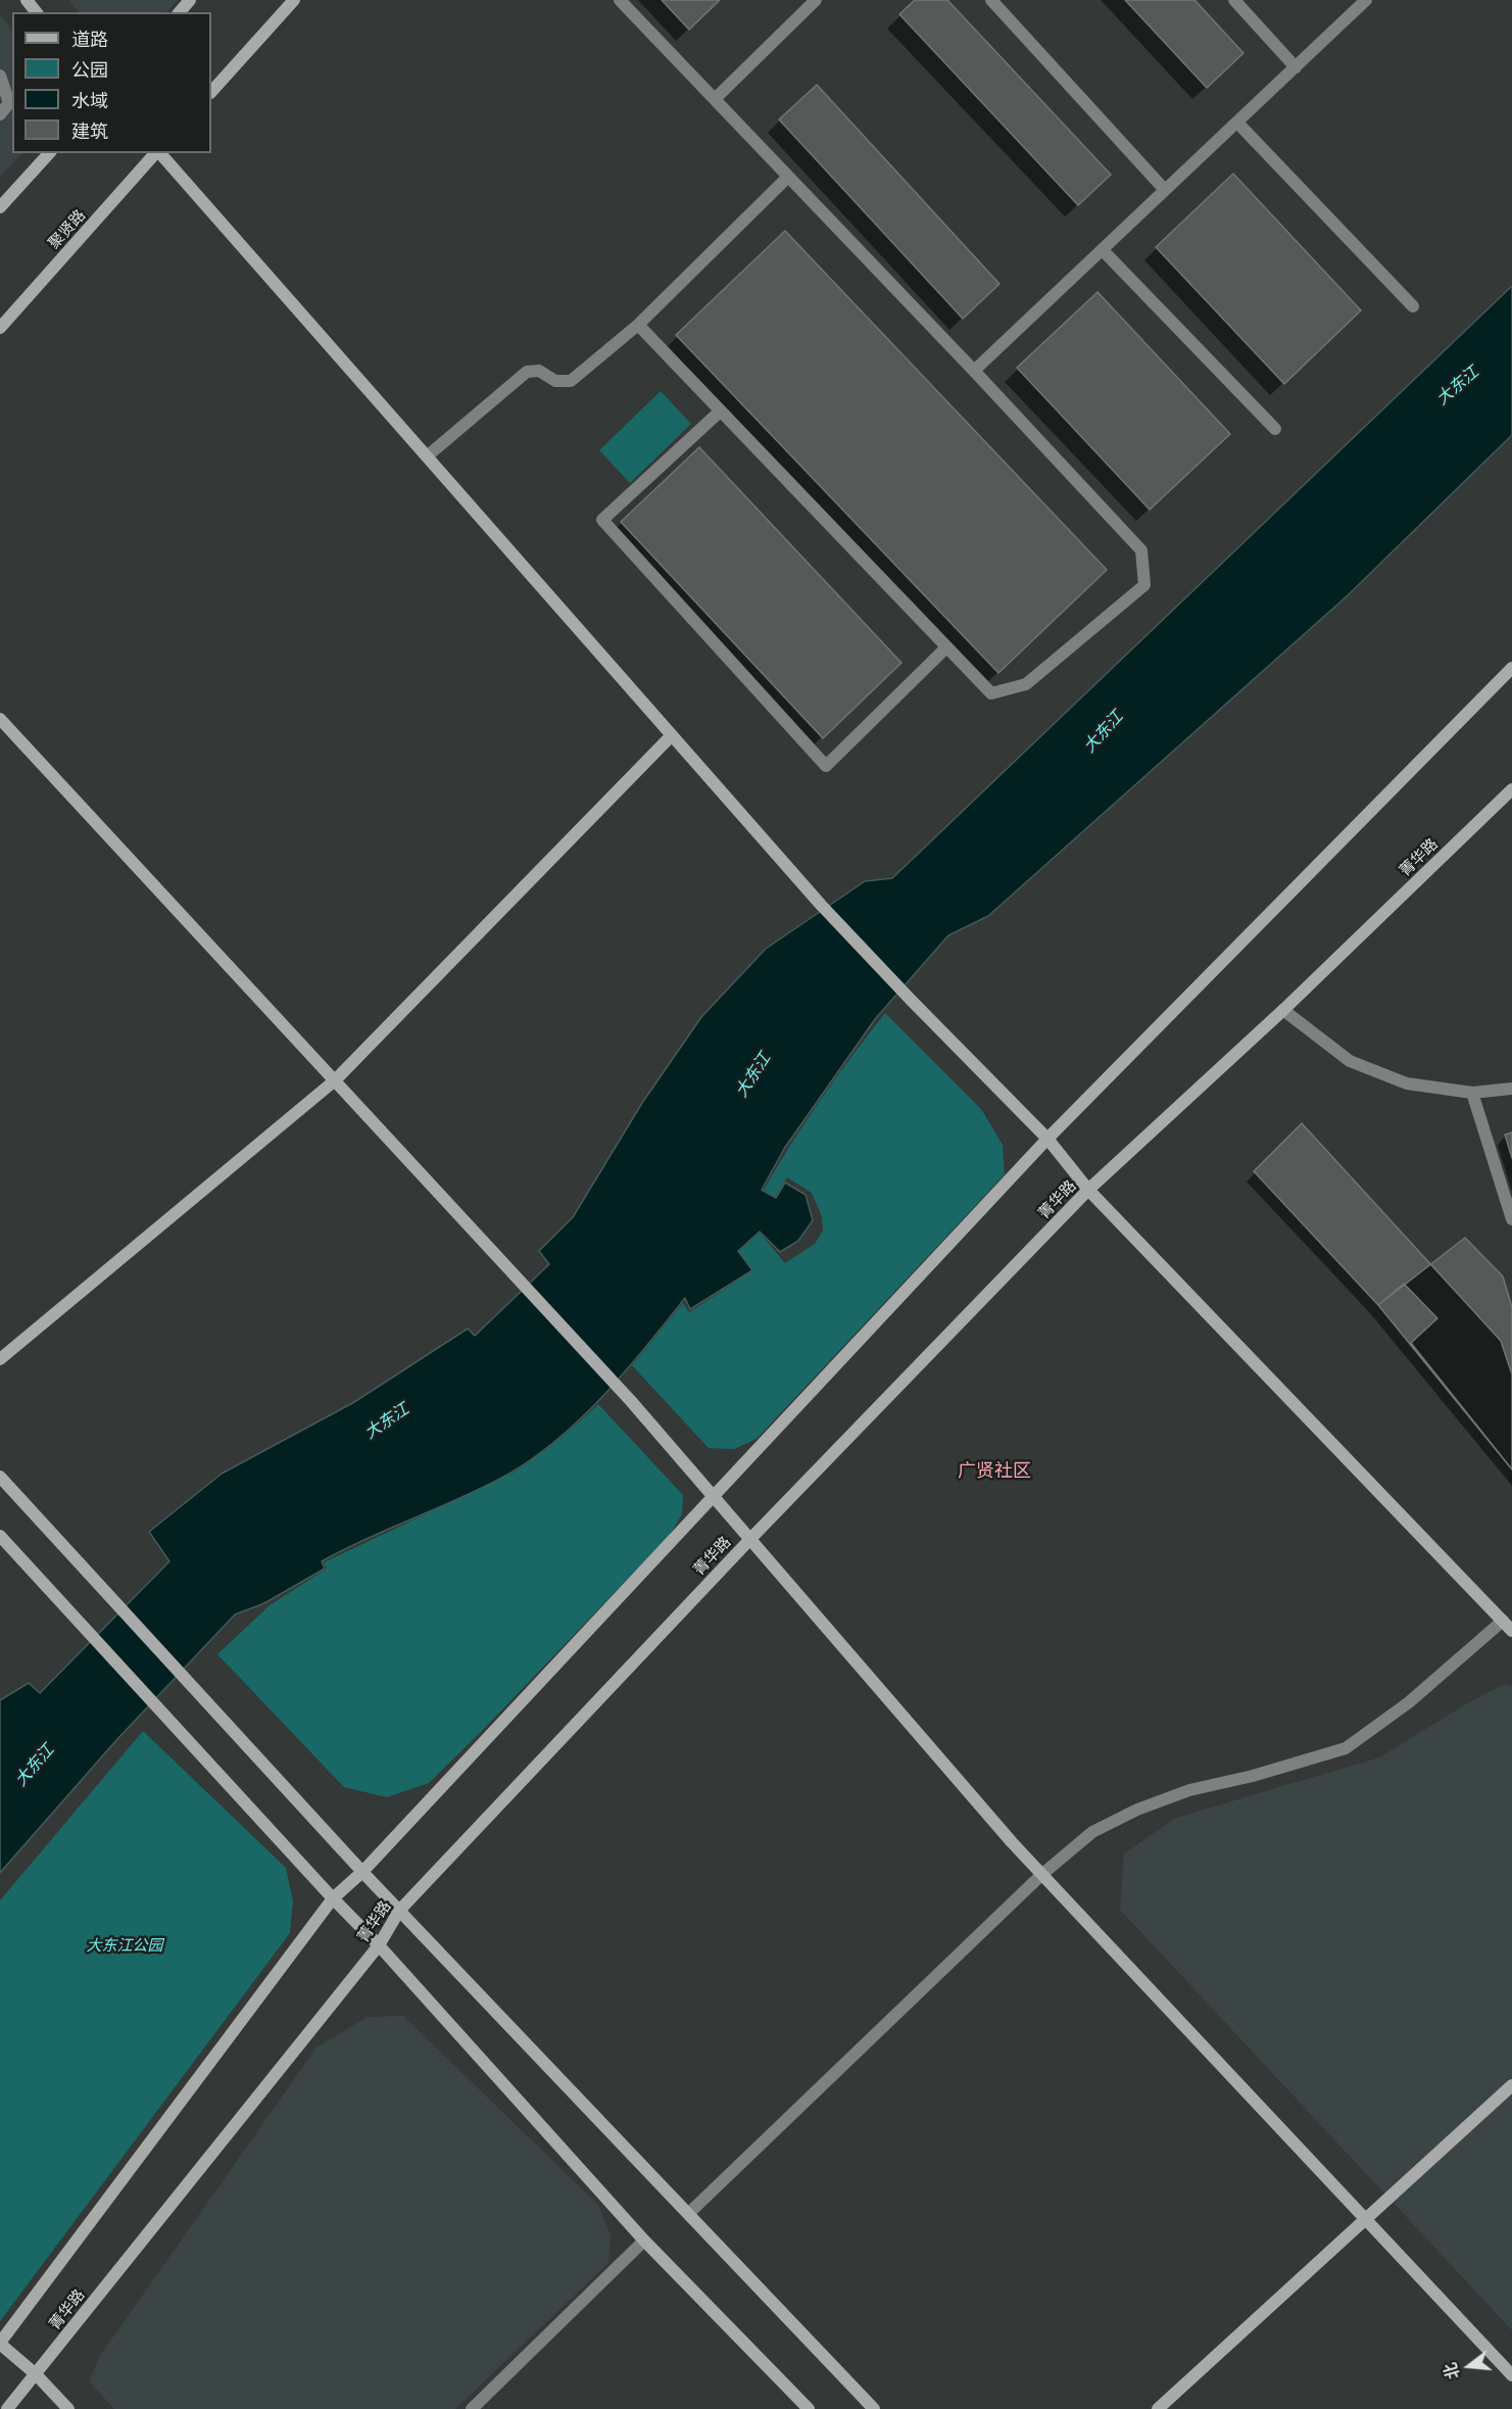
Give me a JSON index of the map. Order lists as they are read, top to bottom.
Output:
{
  "streets": {
    "street": ["聚贤路", "菁华路"]
  },
  "districts": ["广贤社区"],
  "water": ["大东江"],
  "parks": ["大东江公园"],
  "legend": [
    "道路",
    "公园",
    "水域",
    "建筑"
  ],
  "north": "left"
}
